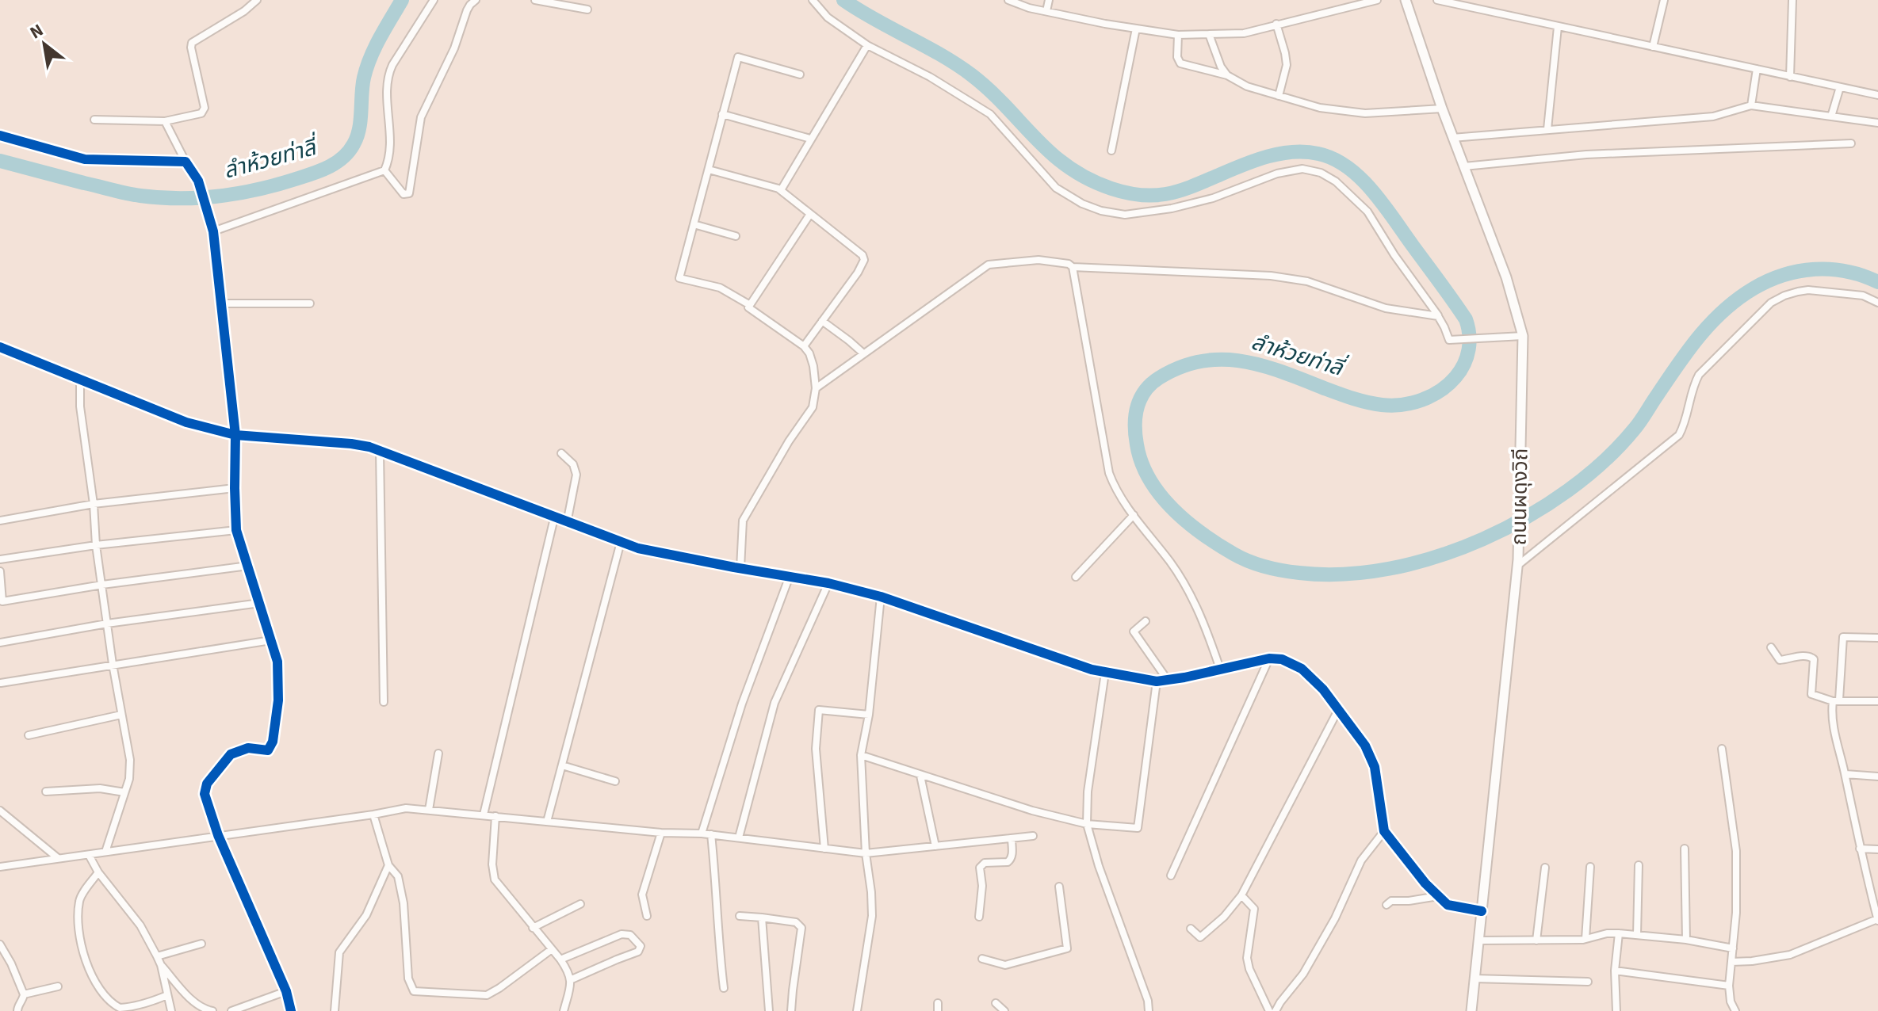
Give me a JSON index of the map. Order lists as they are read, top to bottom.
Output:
{
  "streets": {
    "main road": ["ถนนผดุงวิถี"]
  },
  "water": ["ลำห้วยท่าลี่"],
  "north": "top left"
}
